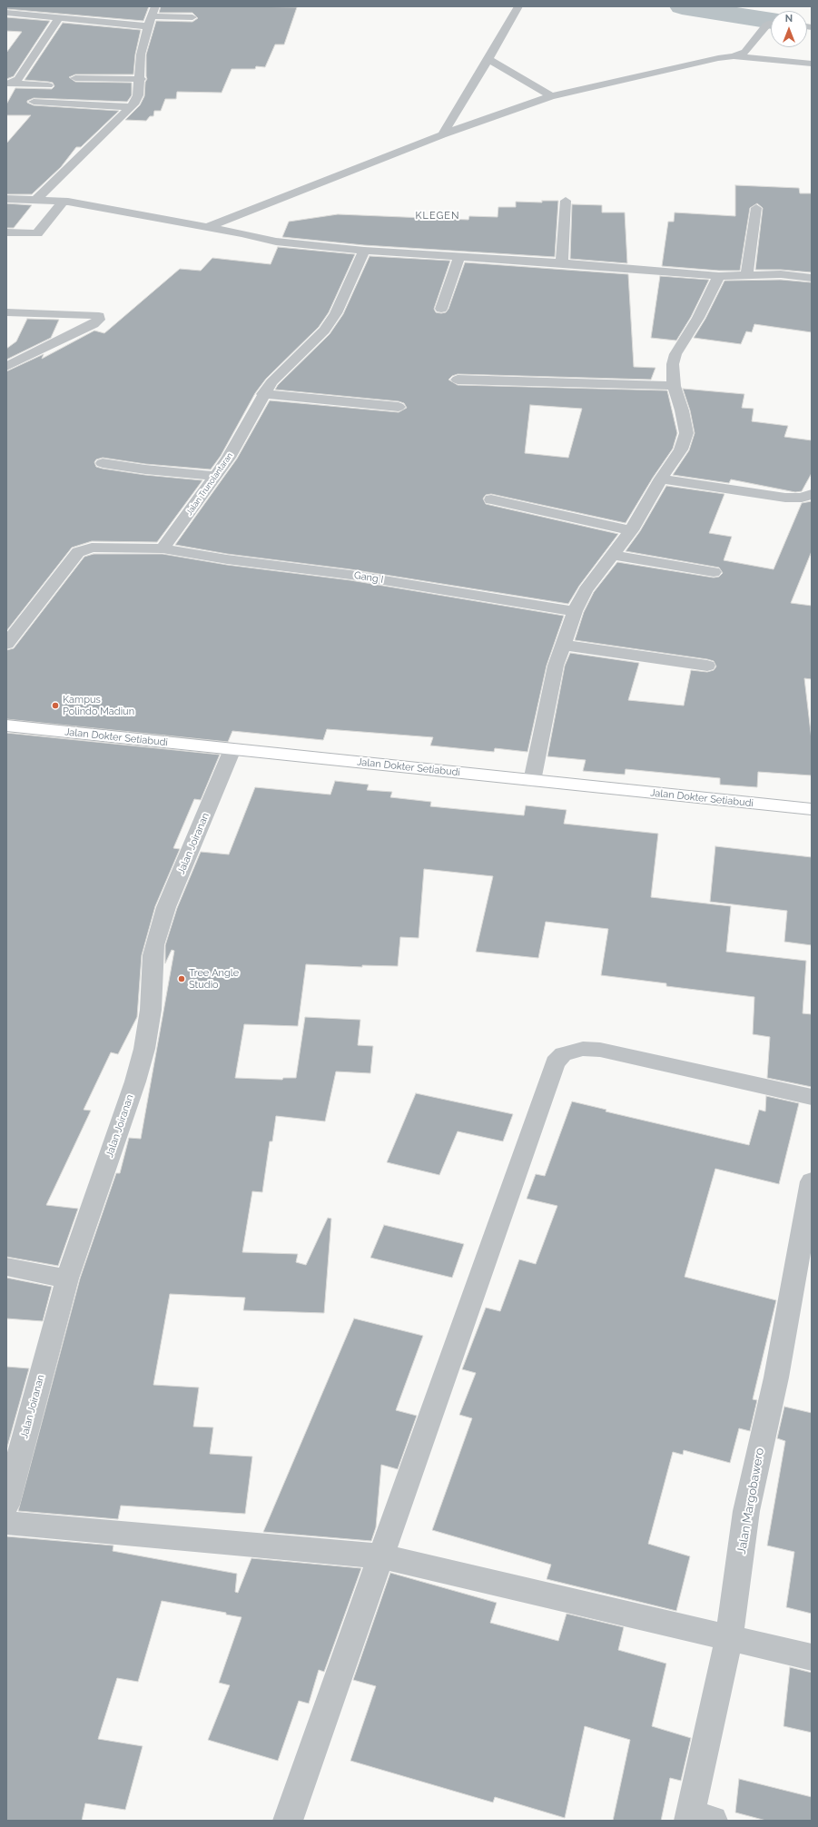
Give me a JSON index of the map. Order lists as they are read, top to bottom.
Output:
{
  "streets": {
    "main road": ["Jalan Dokter Setiabudi"],
    "street": [
      "Jalan Trunolantaran",
      "Gang I",
      "Jalan Joiranan",
      "Jalan Margobawero"
    ]
  },
  "crossings": [
    ["Jalan Trunolantaran", "Gang I"],
    ["Jalan Dokter Setiabudi", "Jalan Joiranan"]
  ],
  "districts": ["KLEGEN"],
  "places": ["Kampus Polindo Madiun", "Tree Angle Studio"],
  "north": "top"
}
